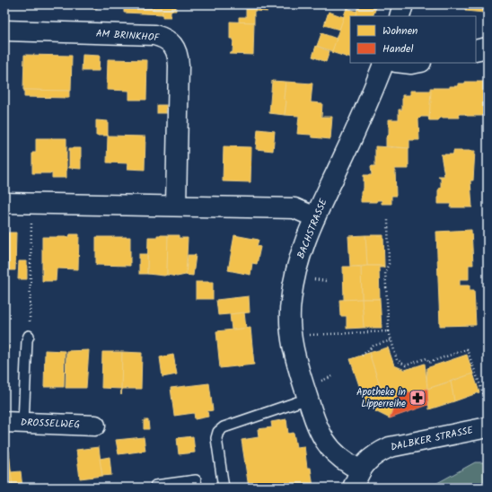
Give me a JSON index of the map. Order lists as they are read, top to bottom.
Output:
{
  "streets": {
    "street": [
      "AM BRINKHOF",
      "BACHSTRASSE",
      "DROSSELWEG",
      "DALBKER STRASSE"
    ]
  },
  "crossings": [
    ["BACHSTRASSE", "DALBKER STRASSE"]
  ],
  "places": {
    "pharmacy": ["Apotheke in Lipperreihe"]
  },
  "legend": ["Wohnen", "Handel"]
}
